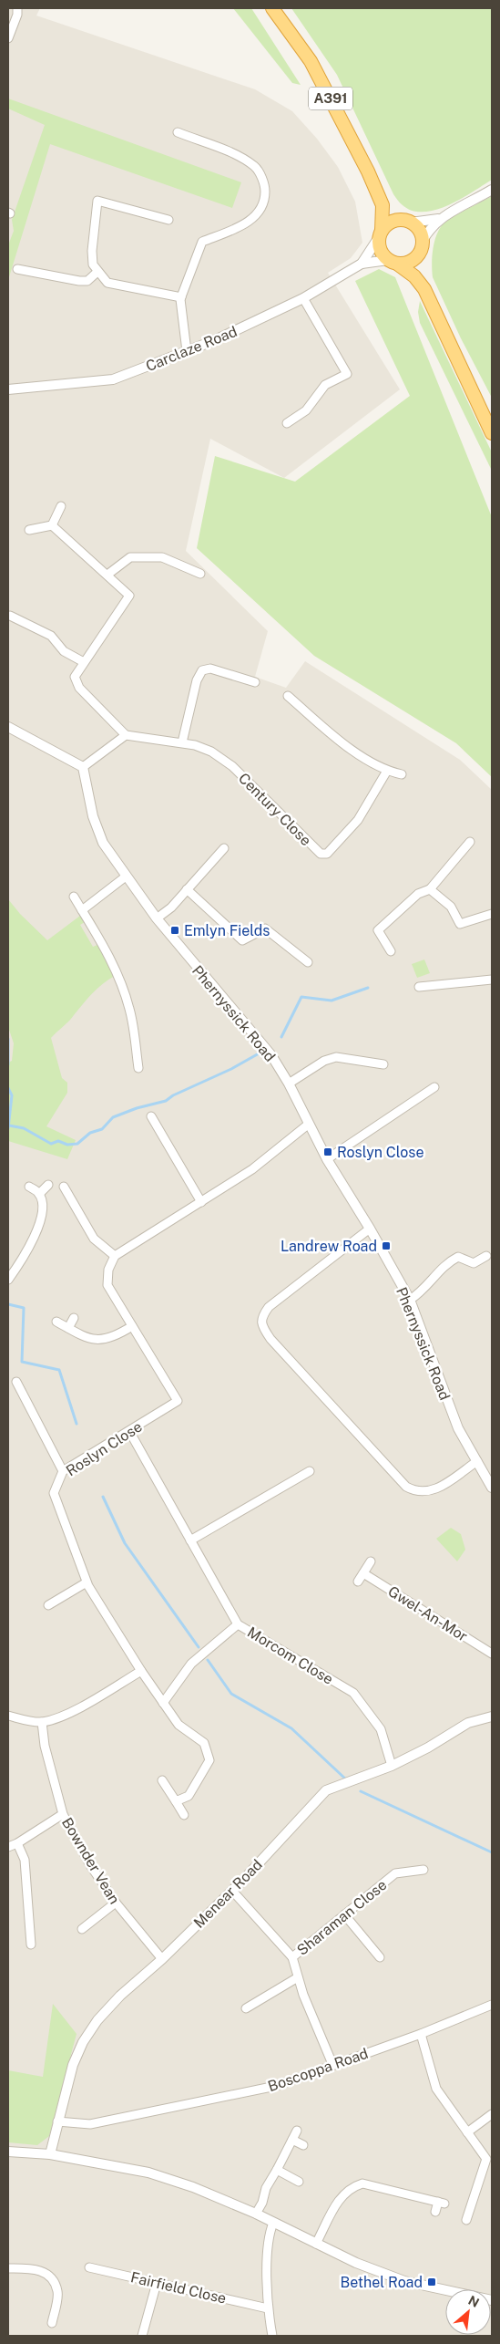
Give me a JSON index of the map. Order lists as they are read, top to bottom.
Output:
{
  "streets": {
    "highway": ["A391"],
    "street": [
      "Carclaze Road",
      "Century Close",
      "Phernyssick Road",
      "Roslyn Close",
      "Gwel-An-Mor",
      "Morcom Close",
      "Bownder Vean",
      "Menear Road",
      "Sharaman Close",
      "Boscoppa Road",
      "Fairfield Close"
    ]
  },
  "crossings": [
    ["A391", "Carclaze Road"],
    ["Roslyn Close", "Morcom Close"],
    ["Morcom Close", "Menear Road"],
    ["Bownder Vean", "Menear Road"],
    ["Menear Road", "Sharaman Close"],
    ["Menear Road", "Boscoppa Road"]
  ],
  "places": {
    "transit": [
      "Emlyn Fields",
      "Roslyn Close",
      "Landrew Road",
      "Bethel Road"
    ]
  },
  "north": "top right"
}
